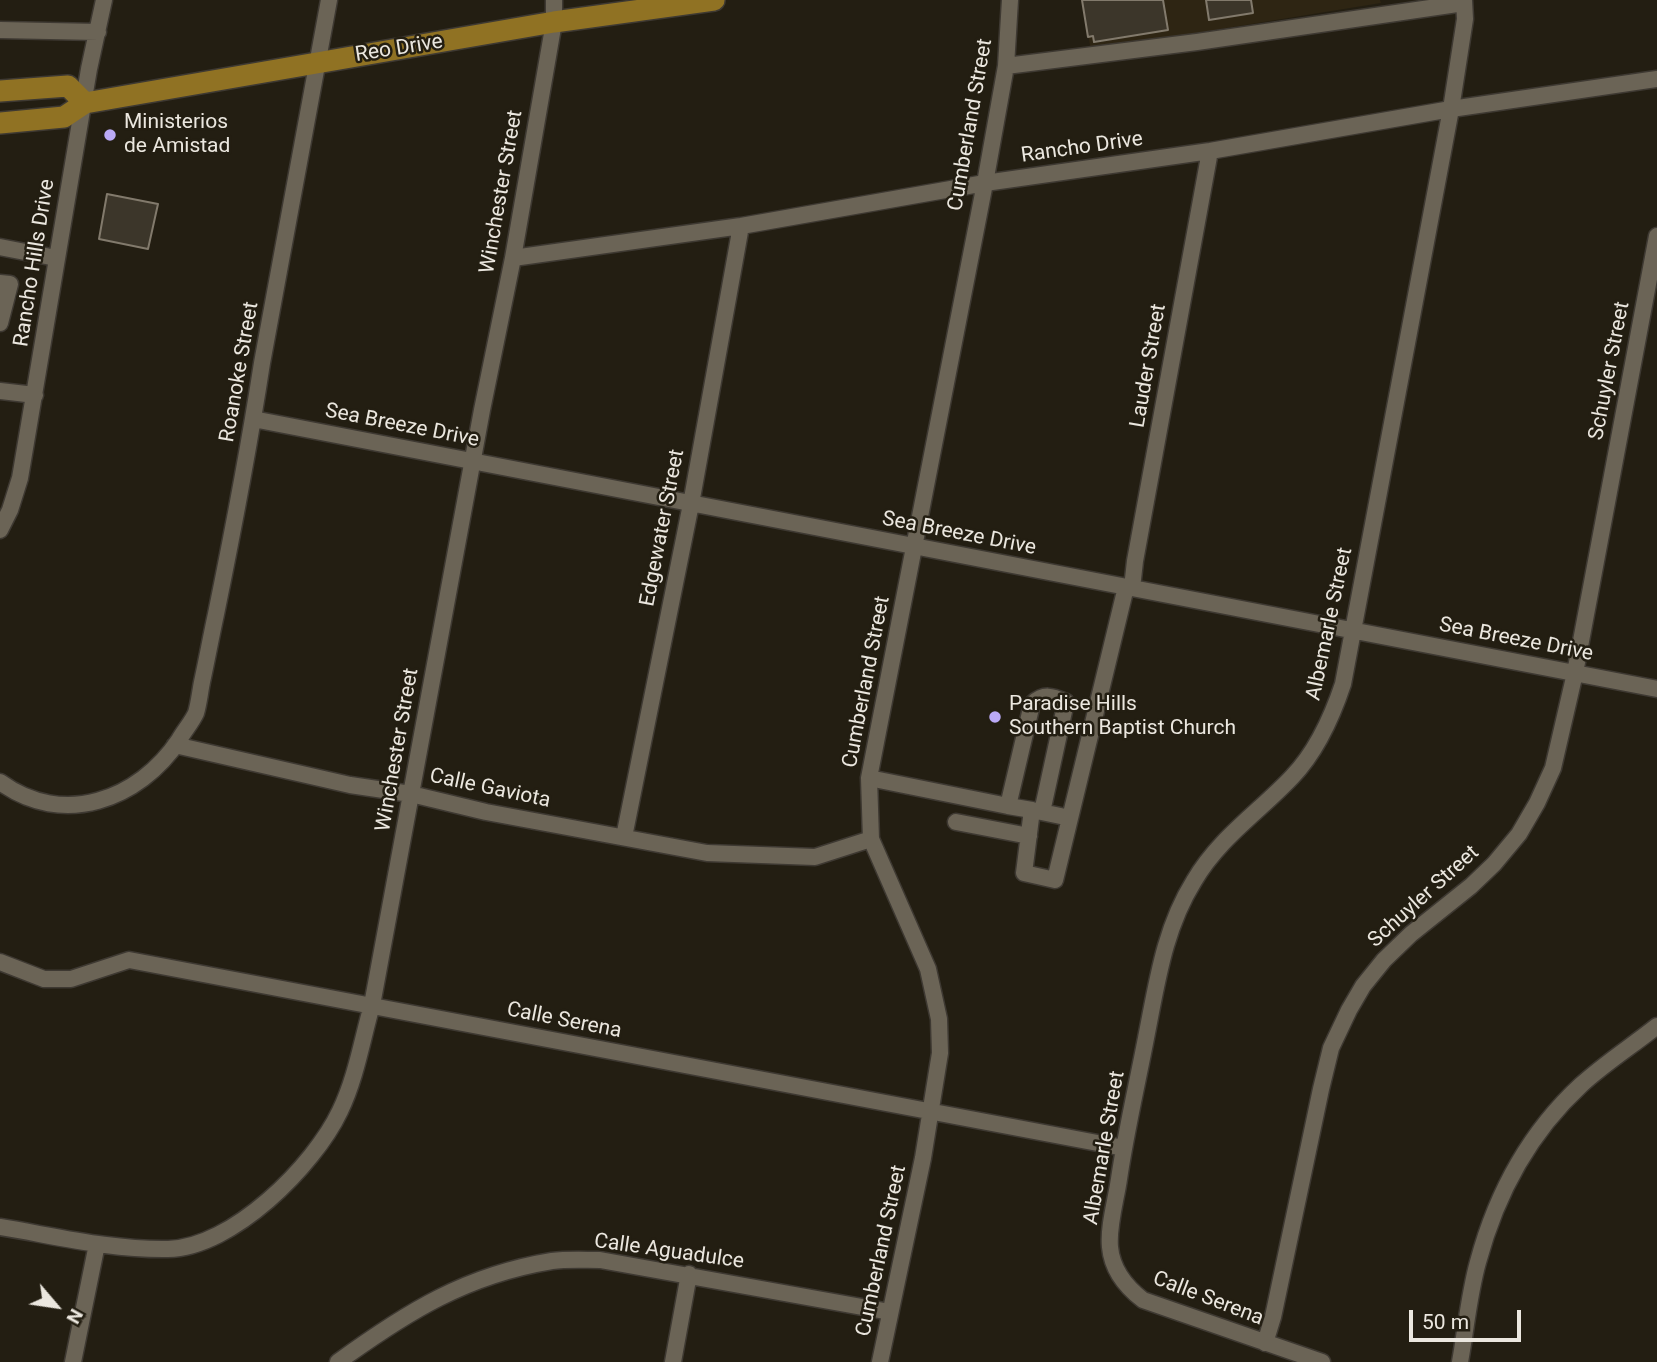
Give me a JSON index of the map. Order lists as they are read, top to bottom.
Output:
{
  "streets": {
    "main road": ["Reo Drive"],
    "street": [
      "Cumberland Street",
      "Rancho Drive",
      "Winchester Street",
      "Rancho Hills Drive",
      "Lauder Street",
      "Schuyler Street",
      "Roanoke Street",
      "Sea Breeze Drive",
      "Edgewater Street",
      "Albemarle Street",
      "Calle Gaviota",
      "Calle Serena",
      "Calle Aguadulce"
    ]
  },
  "crossings": [
    ["Reo Drive", "Winchester Street"],
    ["Reo Drive", "Rancho Hills Drive"],
    ["Reo Drive", "Roanoke Street"],
    ["Cumberland Street", "Rancho Drive"],
    ["Cumberland Street", "Sea Breeze Drive"],
    ["Cumberland Street", "Calle Gaviota"],
    ["Cumberland Street", "Calle Serena"],
    ["Cumberland Street", "Calle Aguadulce"],
    ["Rancho Drive", "Winchester Street"],
    ["Rancho Drive", "Lauder Street"],
    ["Rancho Drive", "Edgewater Street"],
    ["Rancho Drive", "Albemarle Street"],
    ["Winchester Street", "Sea Breeze Drive"],
    ["Winchester Street", "Calle Gaviota"],
    ["Winchester Street", "Calle Serena"],
    ["Lauder Street", "Sea Breeze Drive"],
    ["Schuyler Street", "Sea Breeze Drive"],
    ["Schuyler Street", "Calle Serena"],
    ["Roanoke Street", "Sea Breeze Drive"],
    ["Roanoke Street", "Calle Gaviota"],
    ["Sea Breeze Drive", "Edgewater Street"],
    ["Sea Breeze Drive", "Albemarle Street"],
    ["Edgewater Street", "Calle Gaviota"],
    ["Albemarle Street", "Calle Serena"]
  ],
  "places": ["Ministerios de Amistad", "Paradise Hills Southern Baptist Church"],
  "scale_bar": "50 m",
  "north": "bottom right"
}
